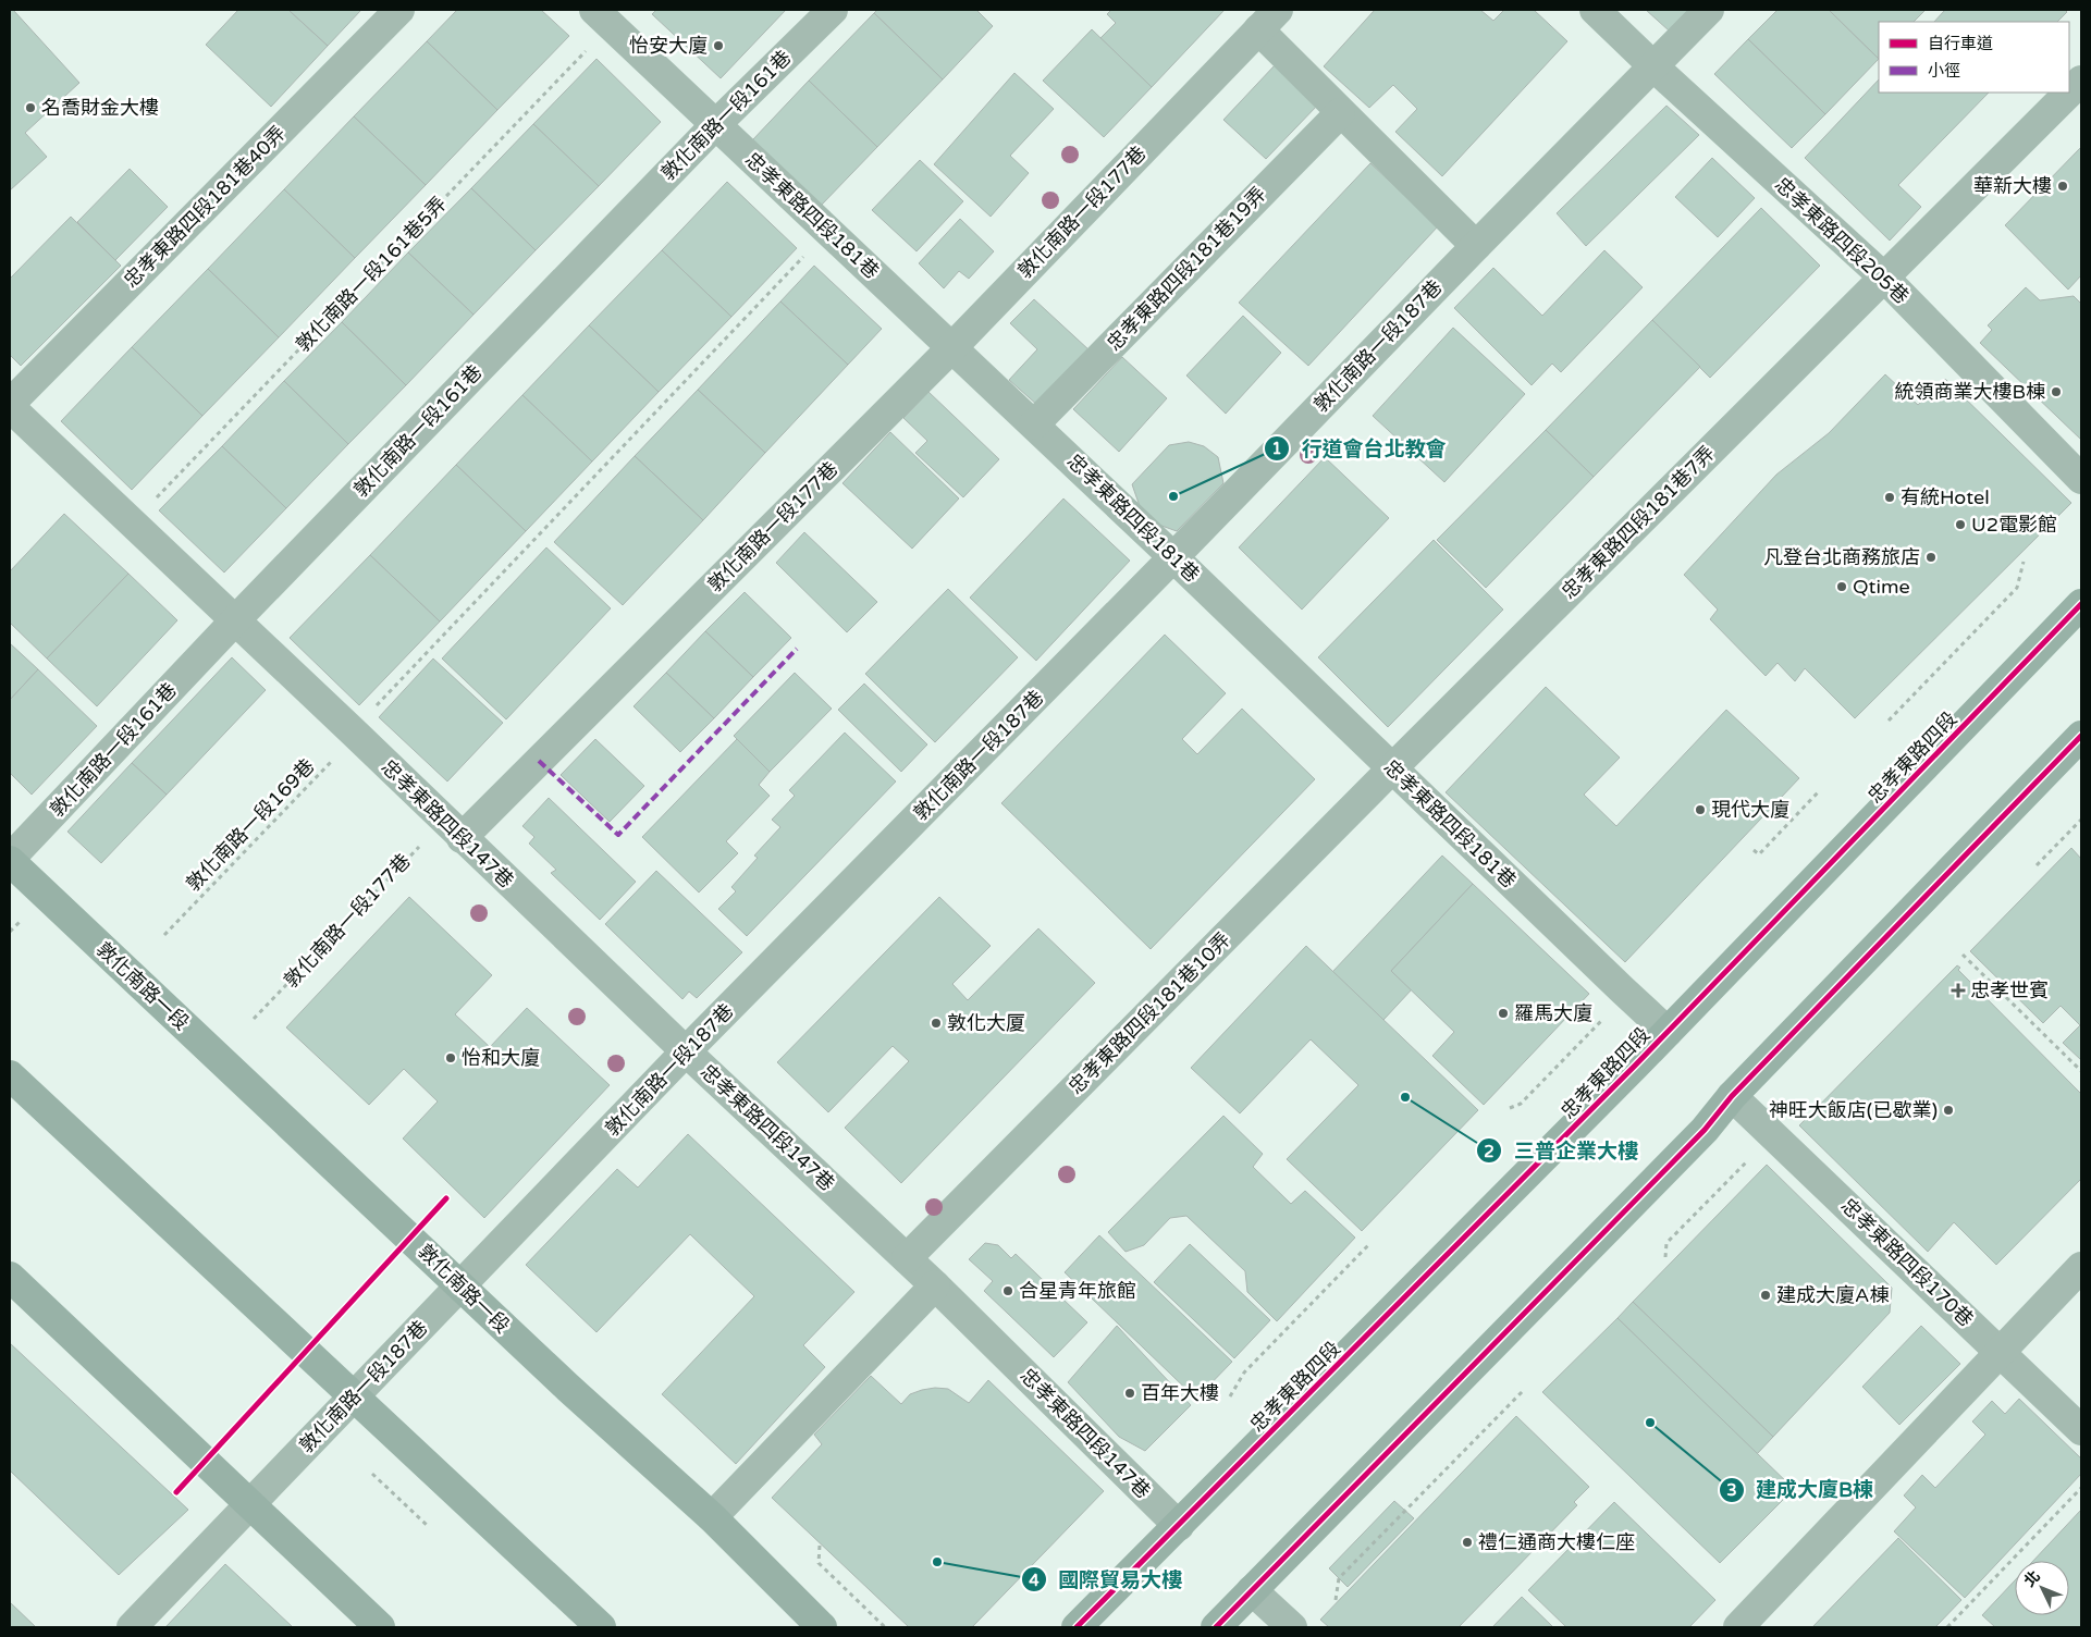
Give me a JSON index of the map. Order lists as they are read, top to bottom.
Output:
{
  "streets": {
    "main road": ["忠孝東路四段", "敦化南路一段"],
    "street": [
      "敦化南路一段161巷",
      "忠孝東路四段181巷40弄",
      "敦化南路一段177巷",
      "忠孝東路四段181巷",
      "忠孝東路四段205巷",
      "忠孝東路四段181巷19弄",
      "敦化南路一段187巷",
      "忠孝東路四段181巷7弄",
      "忠孝東路四段147巷",
      "忠孝東路四段181巷10弄",
      "忠孝東路四段170巷"
    ],
    "path": ["敦化南路一段161巷5弄", "敦化南路一段169巷"]
  },
  "crossings": [
    ["敦化南路一段161巷", "忠孝東路四段181巷"],
    ["敦化南路一段161巷", "忠孝東路四段147巷"],
    ["敦化南路一段161巷", "敦化南路一段"],
    ["敦化南路一段177巷", "忠孝東路四段181巷"],
    ["敦化南路一段177巷", "忠孝東路四段147巷"],
    ["忠孝東路四段181巷", "忠孝東路四段181巷19弄"],
    ["忠孝東路四段181巷", "敦化南路一段161巷5弄"],
    ["忠孝東路四段181巷", "敦化南路一段187巷"],
    ["忠孝東路四段181巷", "忠孝東路四段181巷7弄"],
    ["忠孝東路四段181巷", "忠孝東路四段"],
    ["忠孝東路四段181巷", "敦化南路一段169巷"],
    ["忠孝東路四段181巷", "忠孝東路四段181巷10弄"],
    ["忠孝東路四段205巷", "敦化南路一段187巷"],
    ["忠孝東路四段205巷", "忠孝東路四段181巷7弄"],
    ["敦化南路一段187巷", "忠孝東路四段147巷"],
    ["敦化南路一段187巷", "敦化南路一段"],
    ["忠孝東路四段181巷7弄", "忠孝東路四段181巷10弄"],
    ["忠孝東路四段", "忠孝東路四段147巷"],
    ["忠孝東路四段147巷", "敦化南路一段169巷"],
    ["忠孝東路四段147巷", "忠孝東路四段181巷10弄"]
  ],
  "places": {
    "other": [
      "怡安大廈",
      "名喬財金大樓",
      "華新大樓",
      "統領商業大樓B棟",
      "行道會台北教會",
      "有統Hotel",
      "U2電影館",
      "凡登台北商務旅店",
      "Qtime",
      "現代大廈",
      "羅馬大廈",
      "敦化大厦",
      "怡和大廈",
      "三普企業大樓",
      "神旺大飯店(已歇業)",
      "合星青年旅館",
      "建成大廈A棟",
      "百年大樓",
      "建成大廈B棟",
      "禮仁通商大樓仁座",
      "國際貿易大樓"
    ],
    "health": ["忠孝世賓"]
  },
  "legend": ["自行車道", "小徑"],
  "north": "top left"
}
